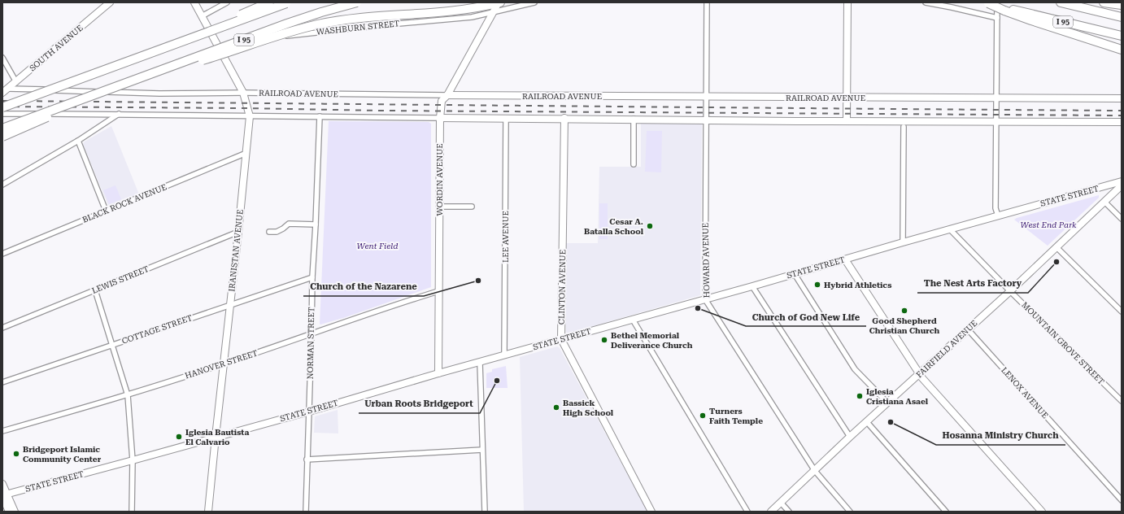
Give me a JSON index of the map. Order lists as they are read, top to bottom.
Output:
{
  "streets": {
    "highway": ["I 95"],
    "street": [
      "WASHBURN STREET",
      "SOUTH AVENUE",
      "RAILROAD AVENUE",
      "WORDIN AVENUE",
      "STATE STREET",
      "BLACK ROCK AVENUE",
      "LEE AVENUE",
      "IRANISTAN AVENUE",
      "HOWARD AVENUE",
      "LEWIS STREET",
      "CLINTON AVENUE",
      "COTTAGE STREET",
      "NORMAN STREET",
      "MOUNTAIN GROVE STREET",
      "FAIRFIELD AVENUE",
      "HANOVER STREET",
      "LENOX AVENUE"
    ]
  },
  "crossings": [
    ["WASHBURN STREET", "WORDIN AVENUE"],
    ["WASHBURN STREET", "IRANISTAN AVENUE"],
    ["SOUTH AVENUE", "RAILROAD AVENUE"],
    ["RAILROAD AVENUE", "WORDIN AVENUE"],
    ["RAILROAD AVENUE", "IRANISTAN AVENUE"],
    ["RAILROAD AVENUE", "HOWARD AVENUE"],
    ["WORDIN AVENUE", "STATE STREET"],
    ["WORDIN AVENUE", "HANOVER STREET"],
    ["STATE STREET", "LEE AVENUE"],
    ["STATE STREET", "IRANISTAN AVENUE"],
    ["STATE STREET", "HOWARD AVENUE"],
    ["STATE STREET", "CLINTON AVENUE"],
    ["STATE STREET", "NORMAN STREET"],
    ["STATE STREET", "MOUNTAIN GROVE STREET"],
    ["BLACK ROCK AVENUE", "IRANISTAN AVENUE"],
    ["IRANISTAN AVENUE", "LEWIS STREET"],
    ["IRANISTAN AVENUE", "COTTAGE STREET"],
    ["IRANISTAN AVENUE", "HANOVER STREET"],
    ["HOWARD AVENUE", "FAIRFIELD AVENUE"],
    ["COTTAGE STREET", "NORMAN STREET"],
    ["NORMAN STREET", "HANOVER STREET"],
    ["MOUNTAIN GROVE STREET", "FAIRFIELD AVENUE"],
    ["FAIRFIELD AVENUE", "LENOX AVENUE"]
  ],
  "parks": ["West End Park", "Went Field"],
  "places": [
    "Cesar A. Batalla School",
    "The Nest Arts Factory",
    "Church of the Nazarene",
    "Hybrid Athletics",
    "Church of God New Life",
    "Good Shepherd Christian Church",
    "Bethel Memorial Deliverance Church",
    "Urban Roots Bridgeport",
    "Iglesia Cristiana Asael",
    "Bassick High School",
    "Turners Faith Temple",
    "Hosanna Ministry Church",
    "Iglesia Bautista El Calvario",
    "Bridgeport Islamic Community Center"
  ]
}
